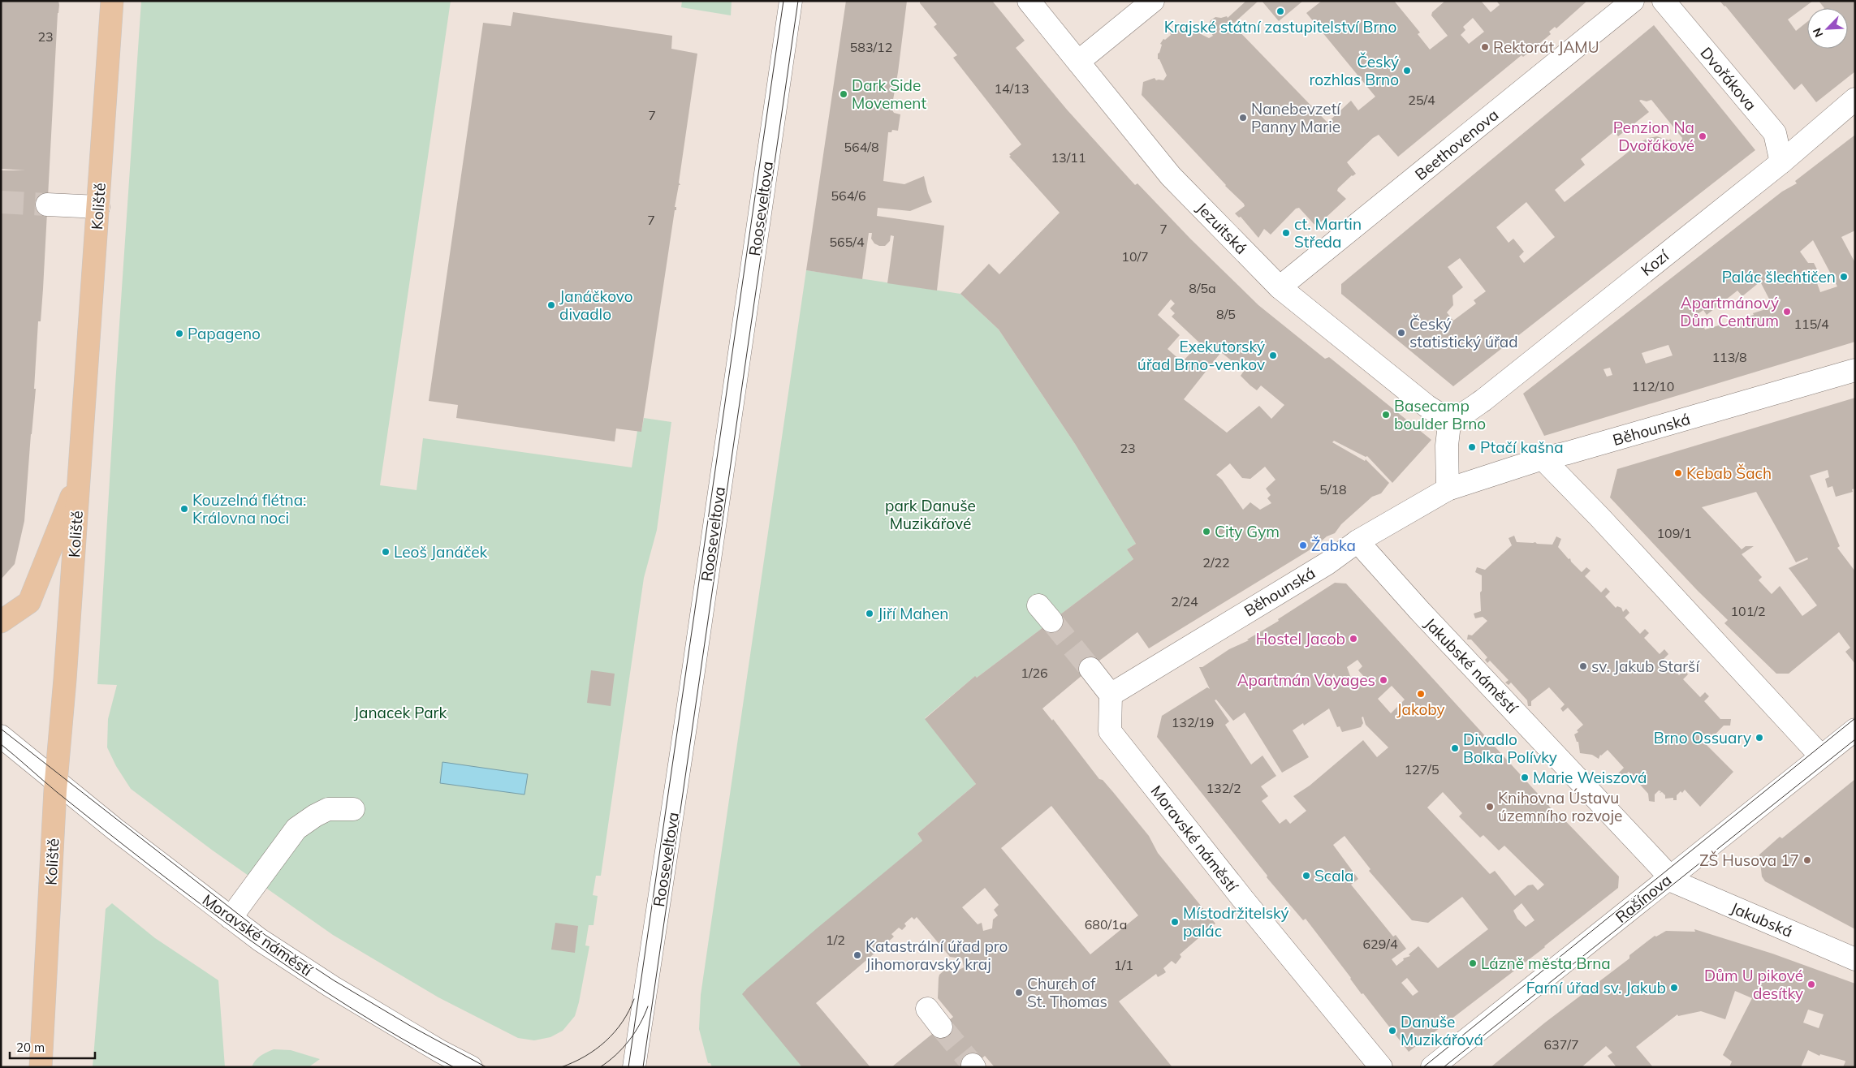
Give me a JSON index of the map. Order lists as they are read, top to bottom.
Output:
{
  "streets": {
    "main road": ["Koliště"],
    "street": [
      "Dvořákova",
      "Beethovenova",
      "Rooseveltova",
      "Jezuitská",
      "Kozí",
      "Běhounská",
      "Jakubské náměstí",
      "Moravské náměstí",
      "Rašínova",
      "Jakubská"
    ]
  },
  "crossings": [
    ["Dvořákova", "Kozí"],
    ["Beethovenova", "Jezuitská"],
    ["Koliště", "Moravské náměstí"],
    ["Jezuitská", "Kozí"],
    ["Běhounská", "Jakubské náměstí"],
    ["Běhounská", "Moravské náměstí"],
    ["Jakubské náměstí", "Rašínova"],
    ["Jakubské náměstí", "Jakubská"],
    ["Rašínova", "Jakubská"]
  ],
  "parks": ["park Danuše Muzikářové", "Janacek Park"],
  "places": [
    "Krajské státní zastupitelství Brno",
    "Rektorát JAMU",
    "Český rozhlas Brno",
    "Dark Side Movement",
    "Nanebevzetí Panny Marie",
    "Penzion Na Dvořákové",
    "ct. Martin Středa",
    "Palác šlechtičen",
    "Janáčkovo divadlo",
    "Apartmánový Dům Centrum",
    "Český statistický úřad",
    "Papageno",
    "Exekutorský úřad Brno-venkov",
    "Basecamp boulder Brno",
    "Ptačí kašna",
    "Kebab Šach",
    "Kouzelná flétna: Královna noci",
    "City Gym",
    "Žabka",
    "Leoš Janáček",
    "Jiří Mahen",
    "Hostel Jacob",
    "sv. Jakub Starší",
    "Apartmán Voyages",
    "Jakoby",
    "Brno Ossuary",
    "Divadlo Bolka Polívky",
    "Marie Weiszová",
    "Knihovna Ústavu územního rozvoje",
    "ZŠ Husova 17",
    "Scala",
    "Místodržitelský palác",
    "Katastrální úřad pro Jihomoravský kraj",
    "Lázně města Brna",
    "Dům U pikové desítky",
    "Farní úřad sv. Jakub",
    "Church of St. Thomas",
    "Danuše Muzikářová"
  ],
  "house_numbers": [
    "23",
    "583/12",
    "14/13",
    "25/4",
    "7",
    "564/8",
    "13/11",
    "564/6",
    "7",
    "7",
    "565/4",
    "10/7",
    "8/5a",
    "8/5",
    "115/4",
    "113/8",
    "112/10",
    "23",
    "5/18",
    "109/1",
    "2/22",
    "2/24",
    "101/2",
    "1/26",
    "132/19",
    "127/5",
    "132/2",
    "680/1a",
    "1/2",
    "629/4",
    "1/1",
    "637/7"
  ],
  "scale_bar": "20 m",
  "north": "bottom left"
}
